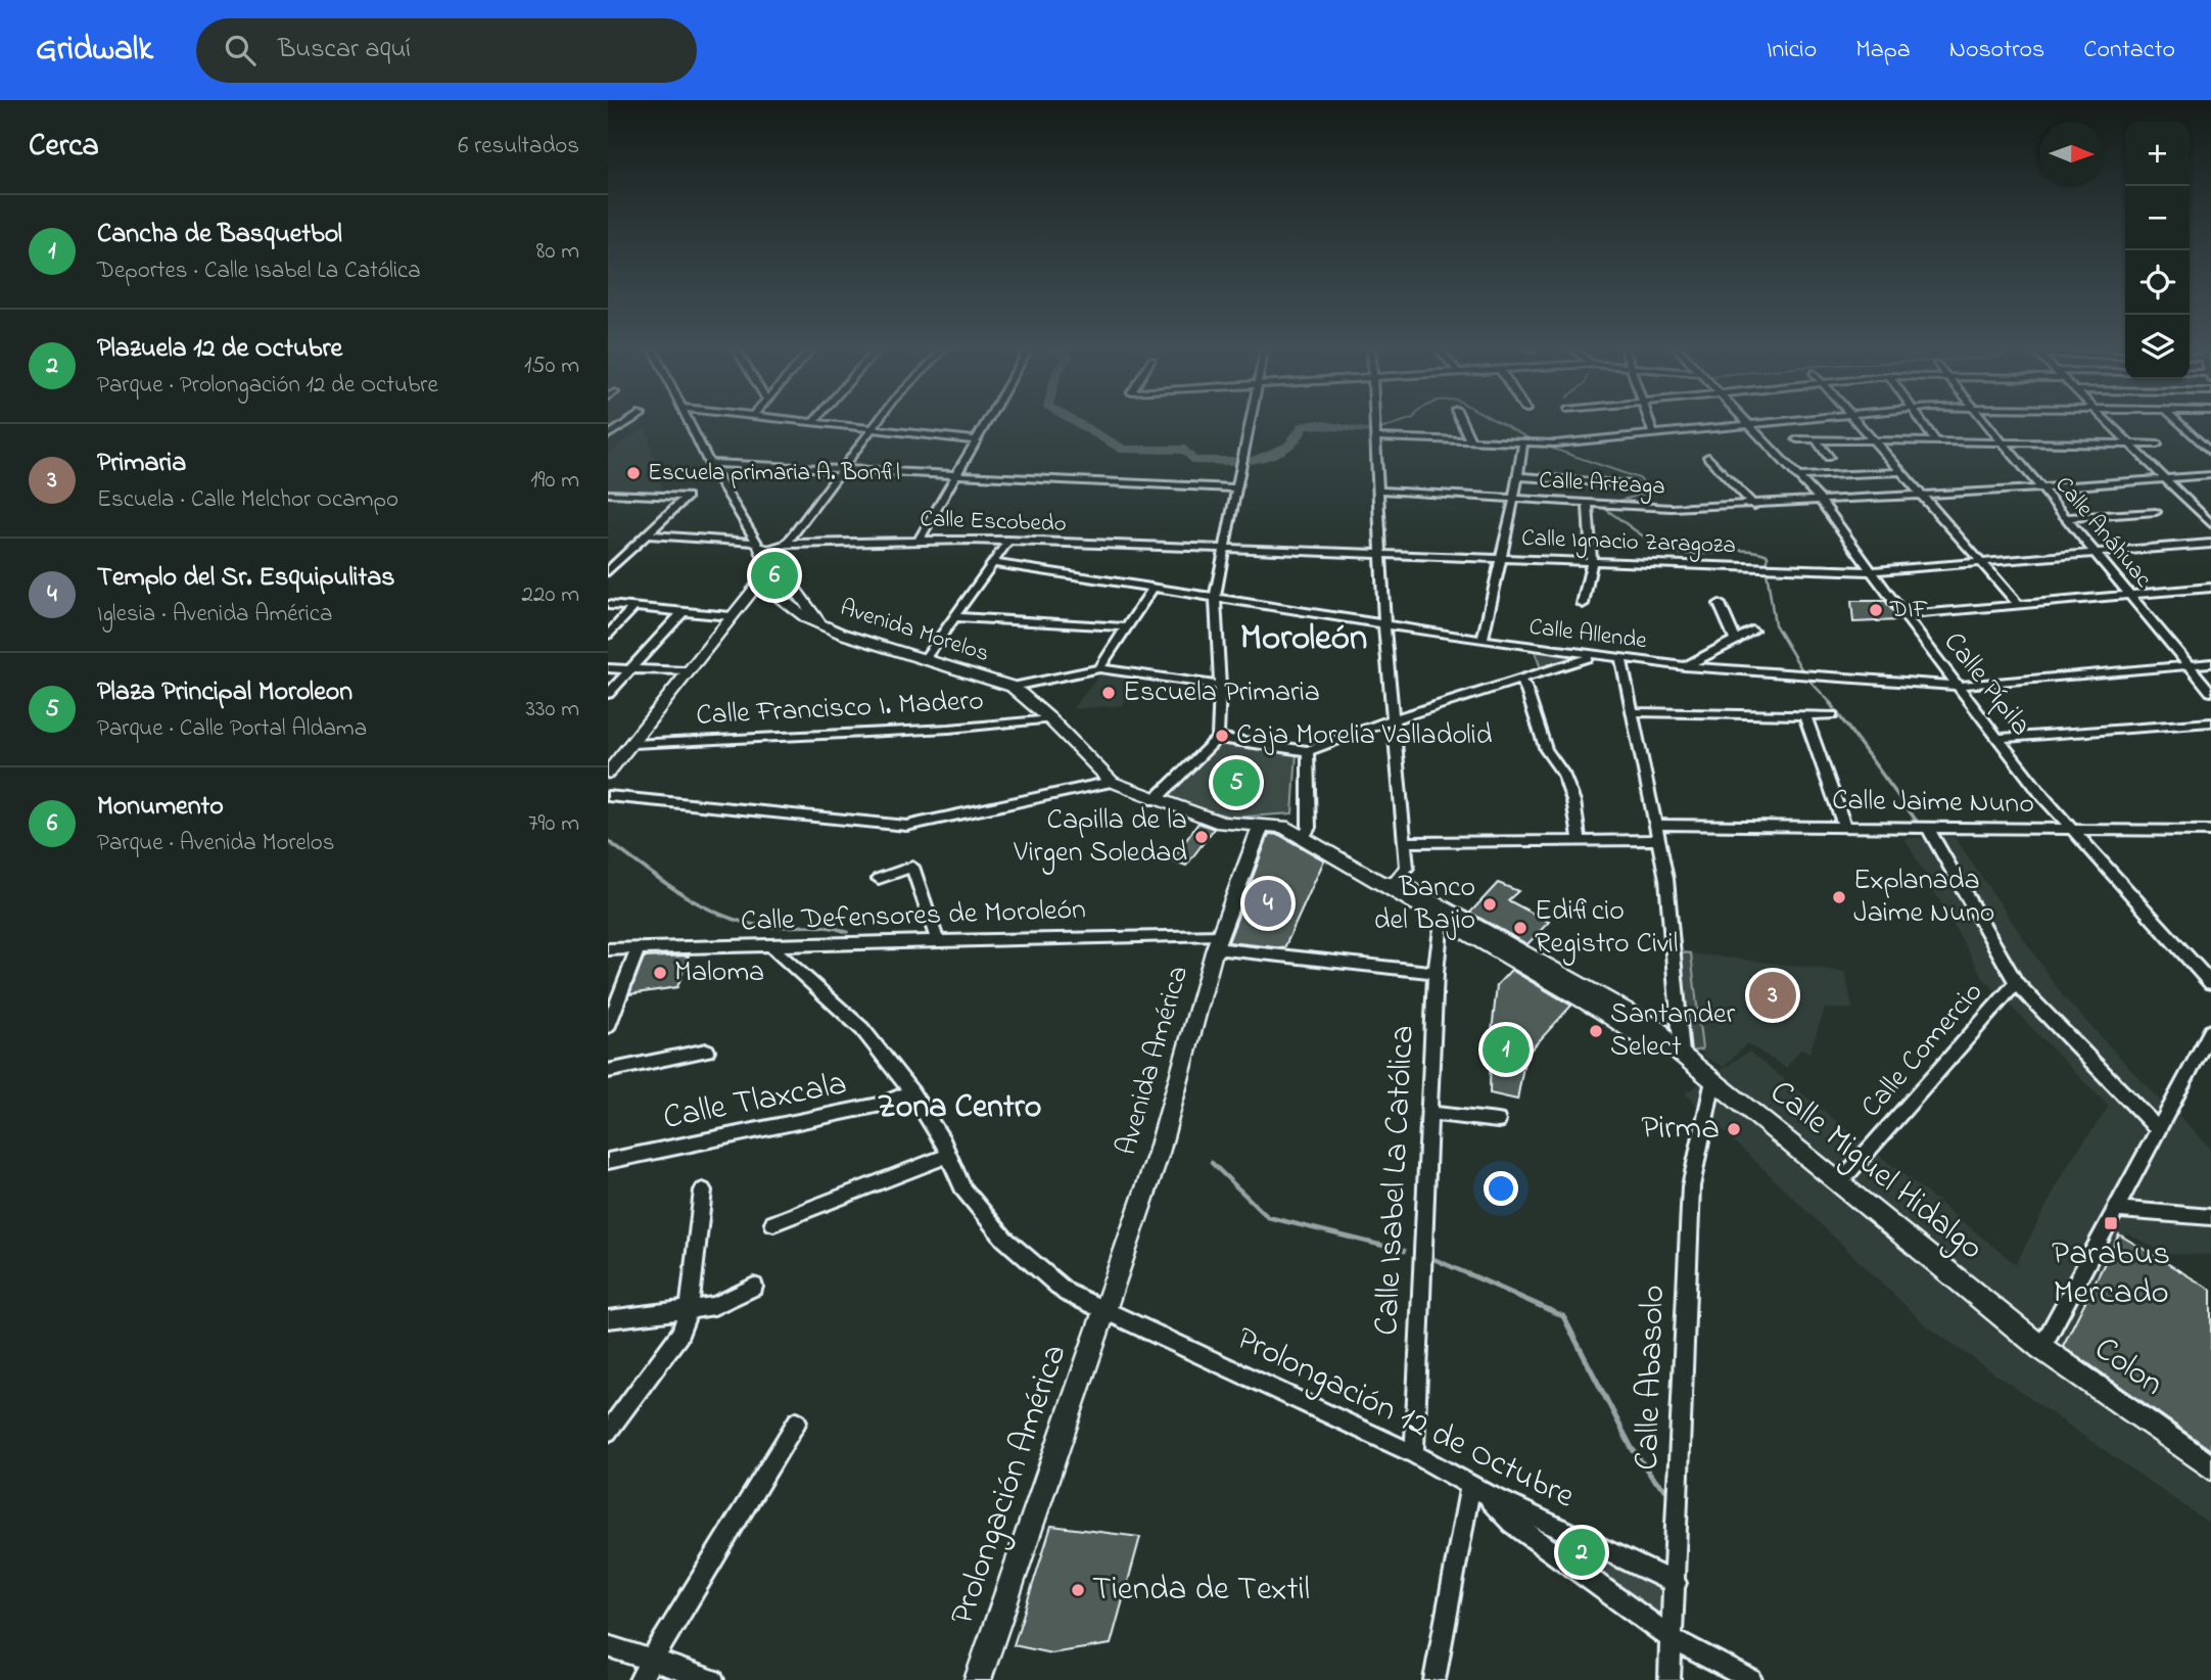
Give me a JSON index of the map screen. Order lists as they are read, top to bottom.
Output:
{
  "streets": {
    "street": [
      "Calle Arteaga",
      "Calle Escobedo",
      "Calle Anáhuac",
      "Calle Ignacio Zaragoza",
      "Avenida Morelos",
      "Calle Allende",
      "Calle Pípila",
      "Calle Francisco I. Madero",
      "Calle Jaime Nuno",
      "Calle Defensores de Moroleón",
      "Calle Comercio",
      "Avenida América",
      "Calle Tlaxcala",
      "Calle Miguel Hidalgo",
      "Calle Isabel La Católica",
      "Colon",
      "Calle Abasolo",
      "Prolongación 12 de Octubre",
      "Prolongación América"
    ]
  },
  "crossings": [
    ["Calle Arteaga", "Calle Anáhuac"],
    ["Calle Arteaga", "Calle Pípila"],
    ["Calle Escobedo", "Calle Ignacio Zaragoza"],
    ["Calle Escobedo", "Avenida Morelos"],
    ["Calle Anáhuac", "Calle Ignacio Zaragoza"],
    ["Calle Anáhuac", "Calle Allende"],
    ["Calle Ignacio Zaragoza", "Calle Pípila"],
    ["Avenida Morelos", "Calle Francisco I. Madero"],
    ["Avenida Morelos", "Calle Miguel Hidalgo"],
    ["Calle Allende", "Calle Pípila"],
    ["Calle Pípila", "Calle Jaime Nuno"],
    ["Calle Defensores de Moroleón", "Avenida América"],
    ["Calle Defensores de Moroleón", "Calle Isabel La Católica"],
    ["Calle Comercio", "Calle Miguel Hidalgo"],
    ["Avenida América", "Calle Miguel Hidalgo"],
    ["Avenida América", "Prolongación 12 de Octubre"],
    ["Avenida América", "Prolongación América"],
    ["Calle Miguel Hidalgo", "Calle Isabel La Católica"],
    ["Calle Miguel Hidalgo", "Colon"],
    ["Calle Miguel Hidalgo", "Calle Abasolo"],
    ["Calle Isabel La Católica", "Prolongación 12 de Octubre"],
    ["Calle Abasolo", "Prolongación 12 de Octubre"],
    ["Prolongación 12 de Octubre", "Prolongación América"]
  ],
  "districts": ["Moroleón", "Zona Centro"],
  "places": {
    "other": [
      "Escuela primaria A. Bonfil",
      "DIF",
      "Escuela Primaria",
      "Caja Morelia Valladolid",
      "Capilla de la Virgen Soledad",
      "Explanada Jaime Nuno",
      "Banco del Bajio",
      "Edificio Registro Civil",
      "Maloma",
      "Santander Select",
      "Pirma",
      "Tienda de Textil"
    ],
    "transit": ["Parabus Mercado"]
  },
  "north": "right",
  "page": {
    "header": "Gridwalk",
    "search": "Buscar aquí",
    "nav": [
      "Inicio",
      "Mapa",
      "Nosotros",
      "Contacto"
    ],
    "heading": ["Cerca", "6 resultados"],
    "map_buttons": ["+", "−"],
    "list": [
      {
        "mark": "1",
        "name": "Cancha de Basquetbol",
        "note": "Deportes · Calle Isabel La Católica",
        "value": "80 m"
      },
      {
        "mark": "2",
        "name": "Plazuela 12 de Octubre",
        "note": "Parque · Prolongación 12 de Octubre",
        "value": "150 m"
      },
      {
        "mark": "3",
        "name": "Primaria",
        "note": "Escuela · Calle Melchor Ocampo",
        "value": "190 m"
      },
      {
        "mark": "4",
        "name": "Templo del Sr. Esquipulitas",
        "note": "Iglesia · Avenida América",
        "value": "220 m"
      },
      {
        "mark": "5",
        "name": "Plaza Principal Moroleon",
        "note": "Parque · Calle Portal Aldama",
        "value": "330 m"
      },
      {
        "mark": "6",
        "name": "Monumento",
        "note": "Parque · Avenida Morelos",
        "value": "790 m"
      }
    ],
    "pins": [
      "6",
      "5",
      "4",
      "3",
      "1",
      "2"
    ]
  }
}
